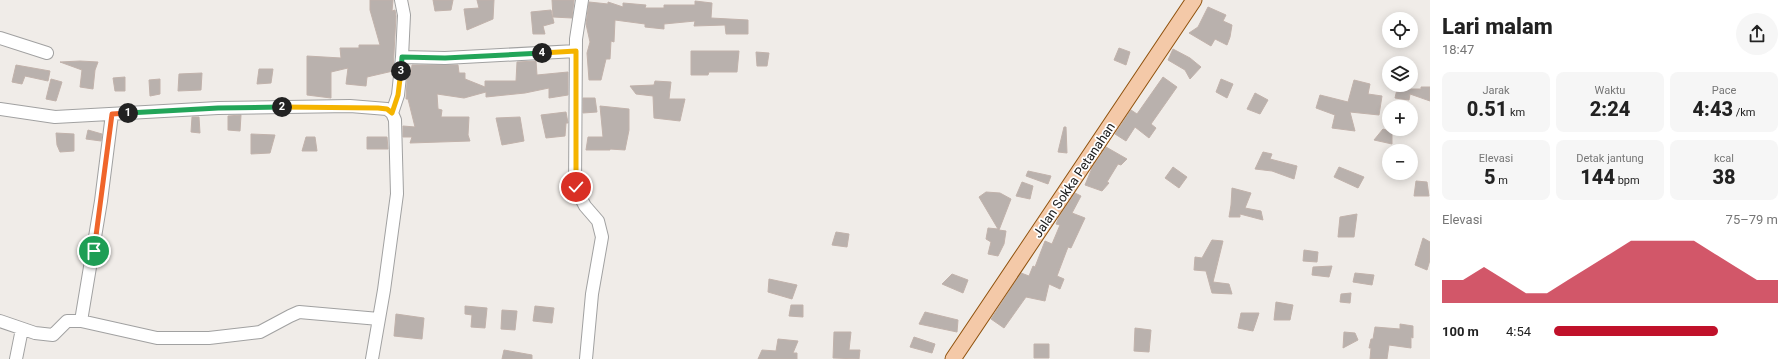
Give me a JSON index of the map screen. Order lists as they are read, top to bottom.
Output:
{
  "streets": {
    "main road": ["Jalan Sokka Petanahan"]
  },
  "page": {
    "heading": ["Lari malam", "18:47"],
    "map_buttons": ["+", "−"],
    "pins": [
      "4",
      "3",
      "2",
      "1"
    ],
    "stats": [
      ["Jarak", "0.51 km"],
      ["Waktu", "2:24"],
      ["Pace", "4:43 /km"],
      ["Elevasi", "5 m"],
      ["Detak jantung", "144 bpm"],
      ["kcal", "38"]
    ],
    "chart": ["Elevasi", "75–79 m"],
    "list": [
      {
        "name": "100 m",
        "note": "4:54"
      }
    ]
  }
}
